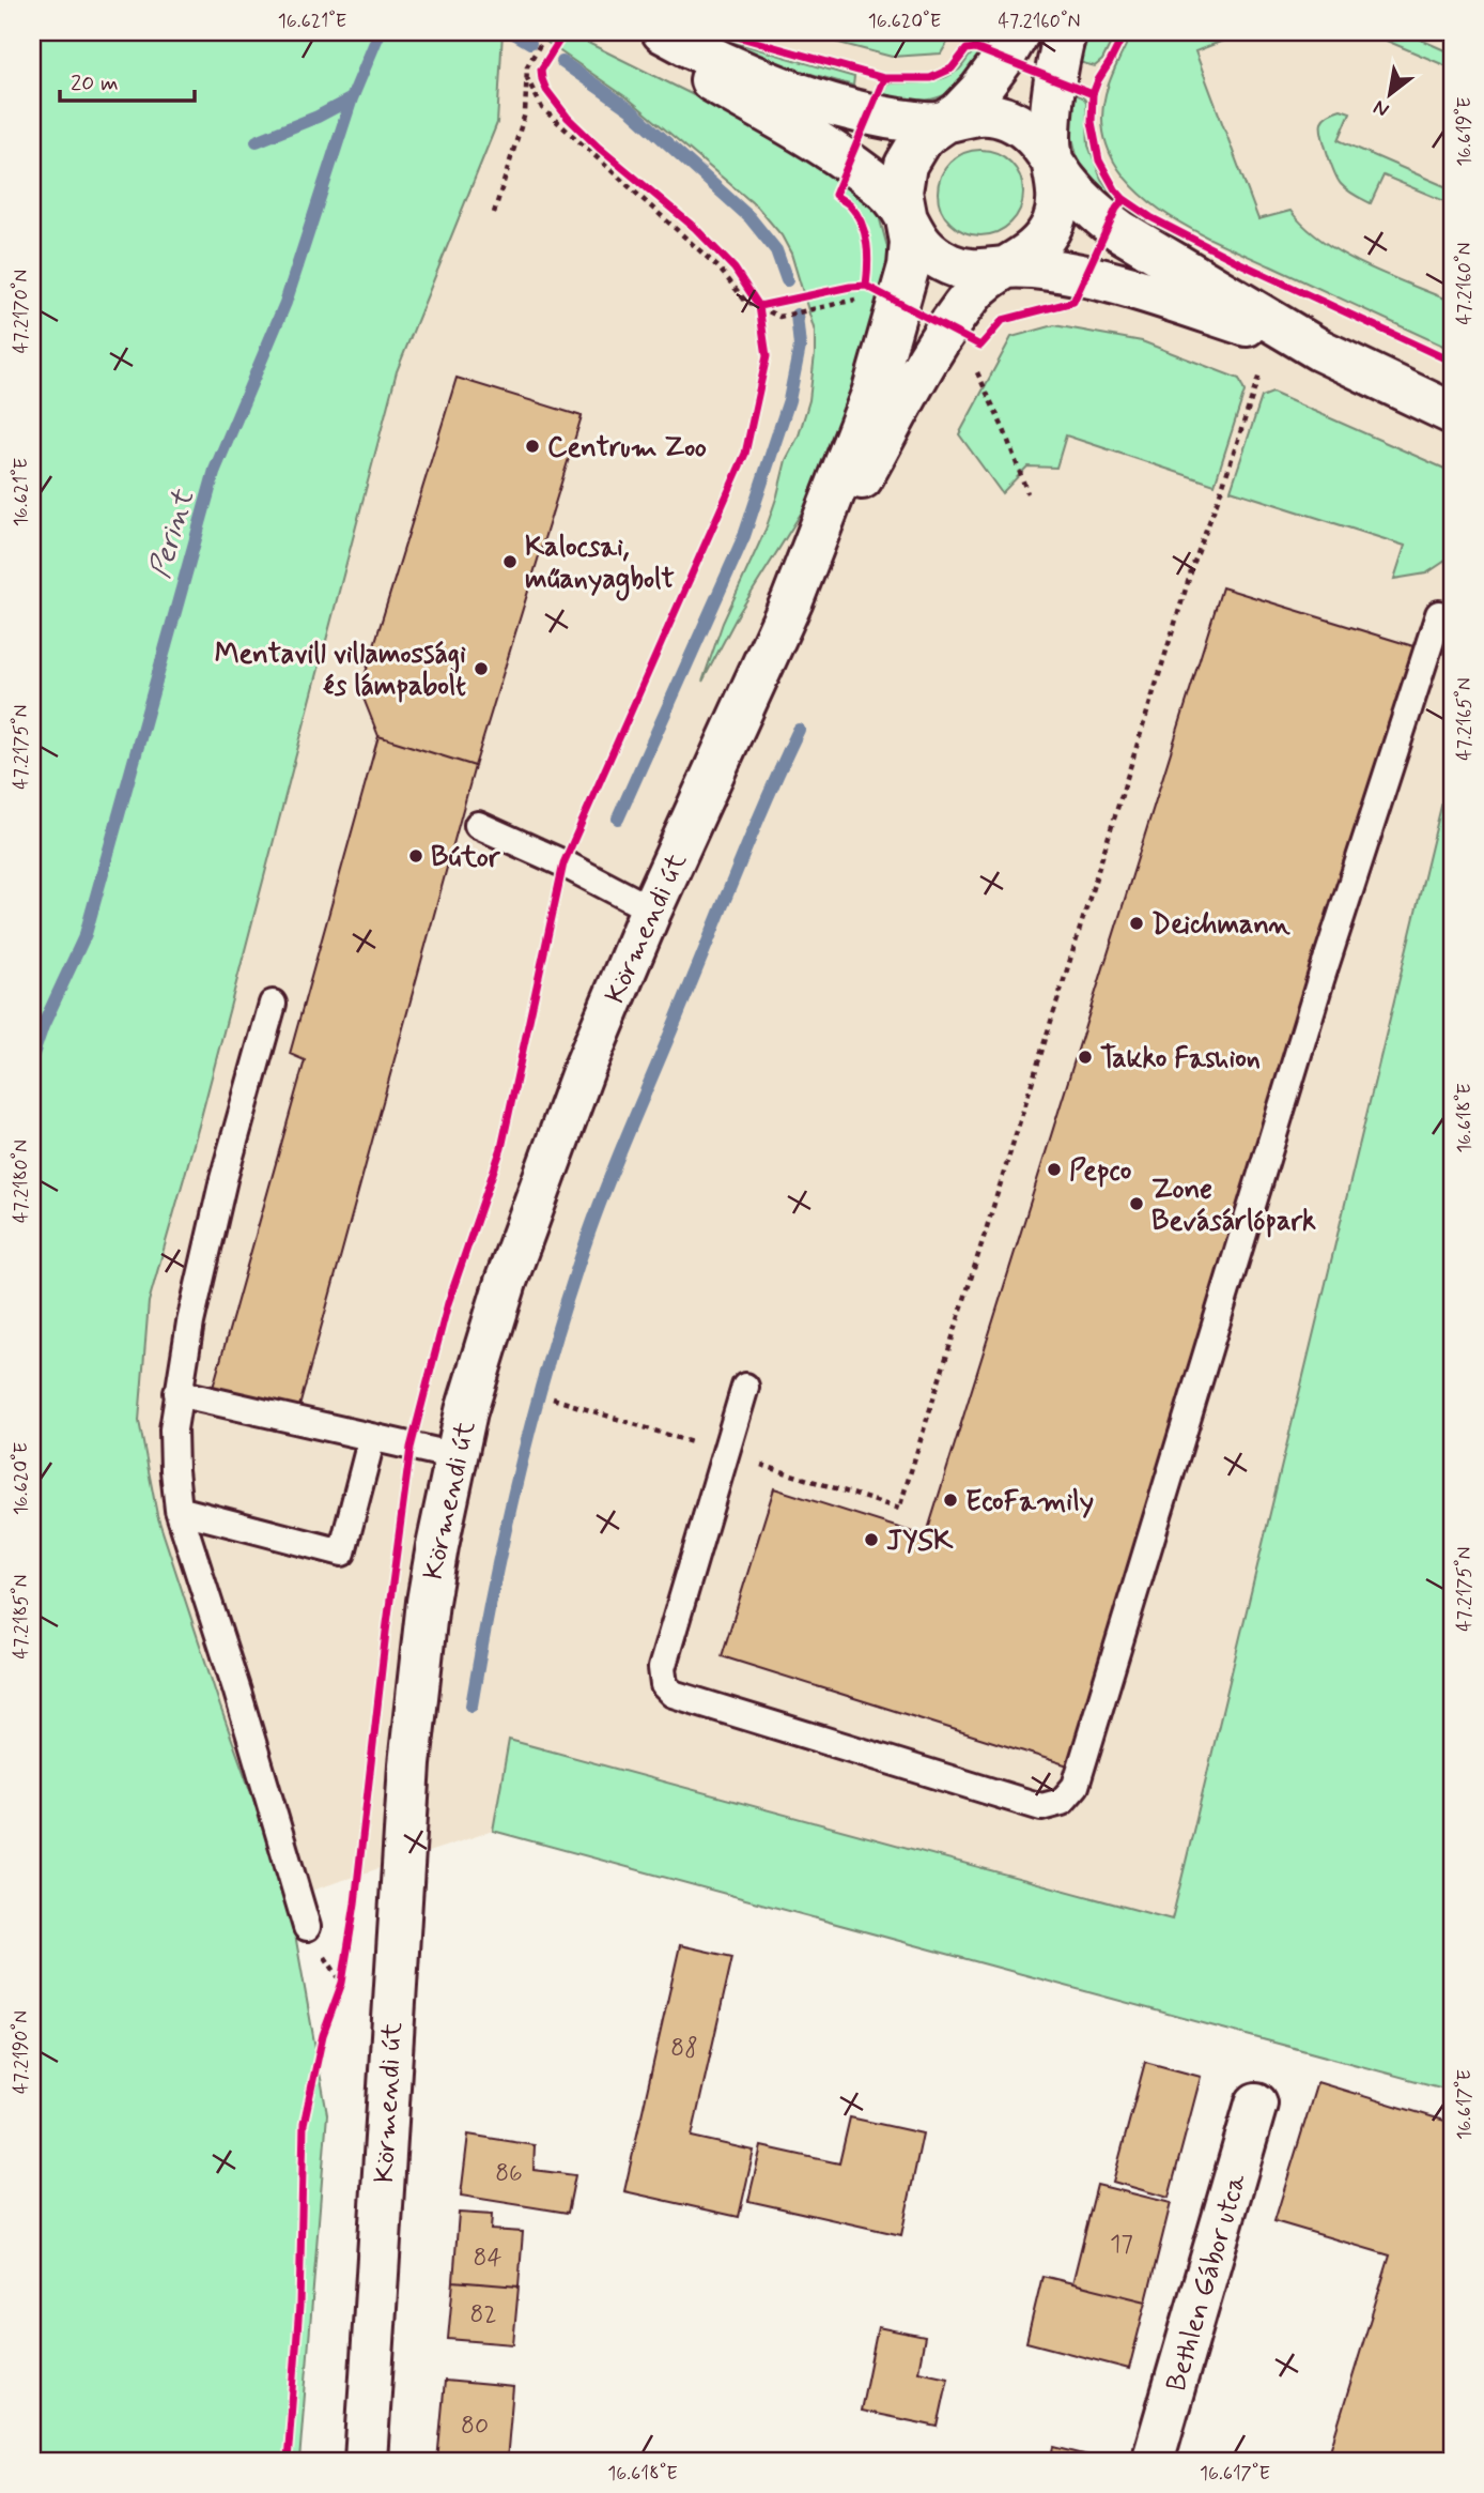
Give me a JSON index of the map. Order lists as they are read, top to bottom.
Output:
{
  "streets": {
    "street": ["Körmendi út", "Bethlen Gábor utca"]
  },
  "water": ["Perint"],
  "places": [
    "Centrum Zoo",
    "Kalocsai, műanyagbolt",
    "Mentavill villamossági és lámpabolt",
    "Bútor",
    "Deichmann",
    "Takko Fashion",
    "Pepco",
    "Zone Bevásárlópark",
    "EcoFamily",
    "JYSK"
  ],
  "house_numbers": [
    "88",
    "86",
    "17",
    "84",
    "82",
    "80"
  ],
  "scale_bar": "20 m",
  "north": "bottom left",
  "coordinates": [
    "16.621°E",
    "16.620°E",
    "47.2160°N",
    "16.619°E",
    "47.2170°N",
    "47.2165°N",
    "47.2175°N",
    "16.618°E",
    "47.2180°N",
    "47.2185°N",
    "47.2190°N",
    "16.617°E"
  ]
}
